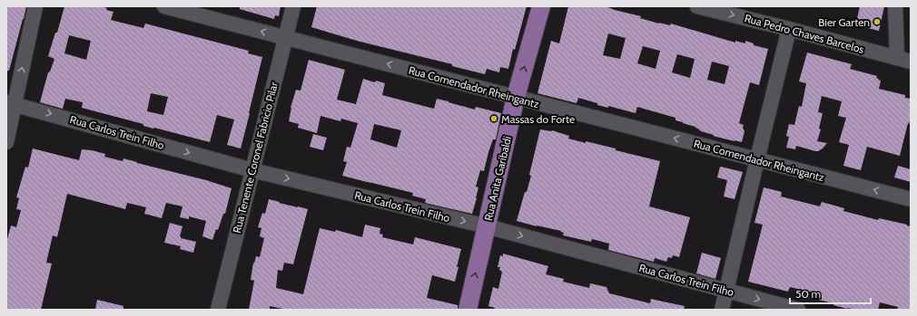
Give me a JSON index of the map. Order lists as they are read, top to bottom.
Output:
{
  "streets": {
    "main road": ["Rua Anita Garibaldi"],
    "street": [
      "Rua Pedro Chaves Barcelos",
      "Rua Comendador Rheingantz",
      "Rua Carlos Trein Filho",
      "Rua Tenente Coronel Fabricio Pilar"
    ]
  },
  "crossings": [
    ["Rua Comendador Rheingantz", "Rua Tenente Coronel Fabricio Pilar"],
    ["Rua Comendador Rheingantz", "Rua Anita Garibaldi"],
    ["Rua Carlos Trein Filho", "Rua Tenente Coronel Fabricio Pilar"],
    ["Rua Carlos Trein Filho", "Rua Anita Garibaldi"]
  ],
  "one_way": [
    "Rua Pedro Chaves Barcelos",
    "Rua Comendador Rheingantz",
    "Rua Carlos Trein Filho",
    "Rua Anita Garibaldi"
  ],
  "places": ["Bier Garten", "Massas do Forte"],
  "scale_bar": "50 m"
}
